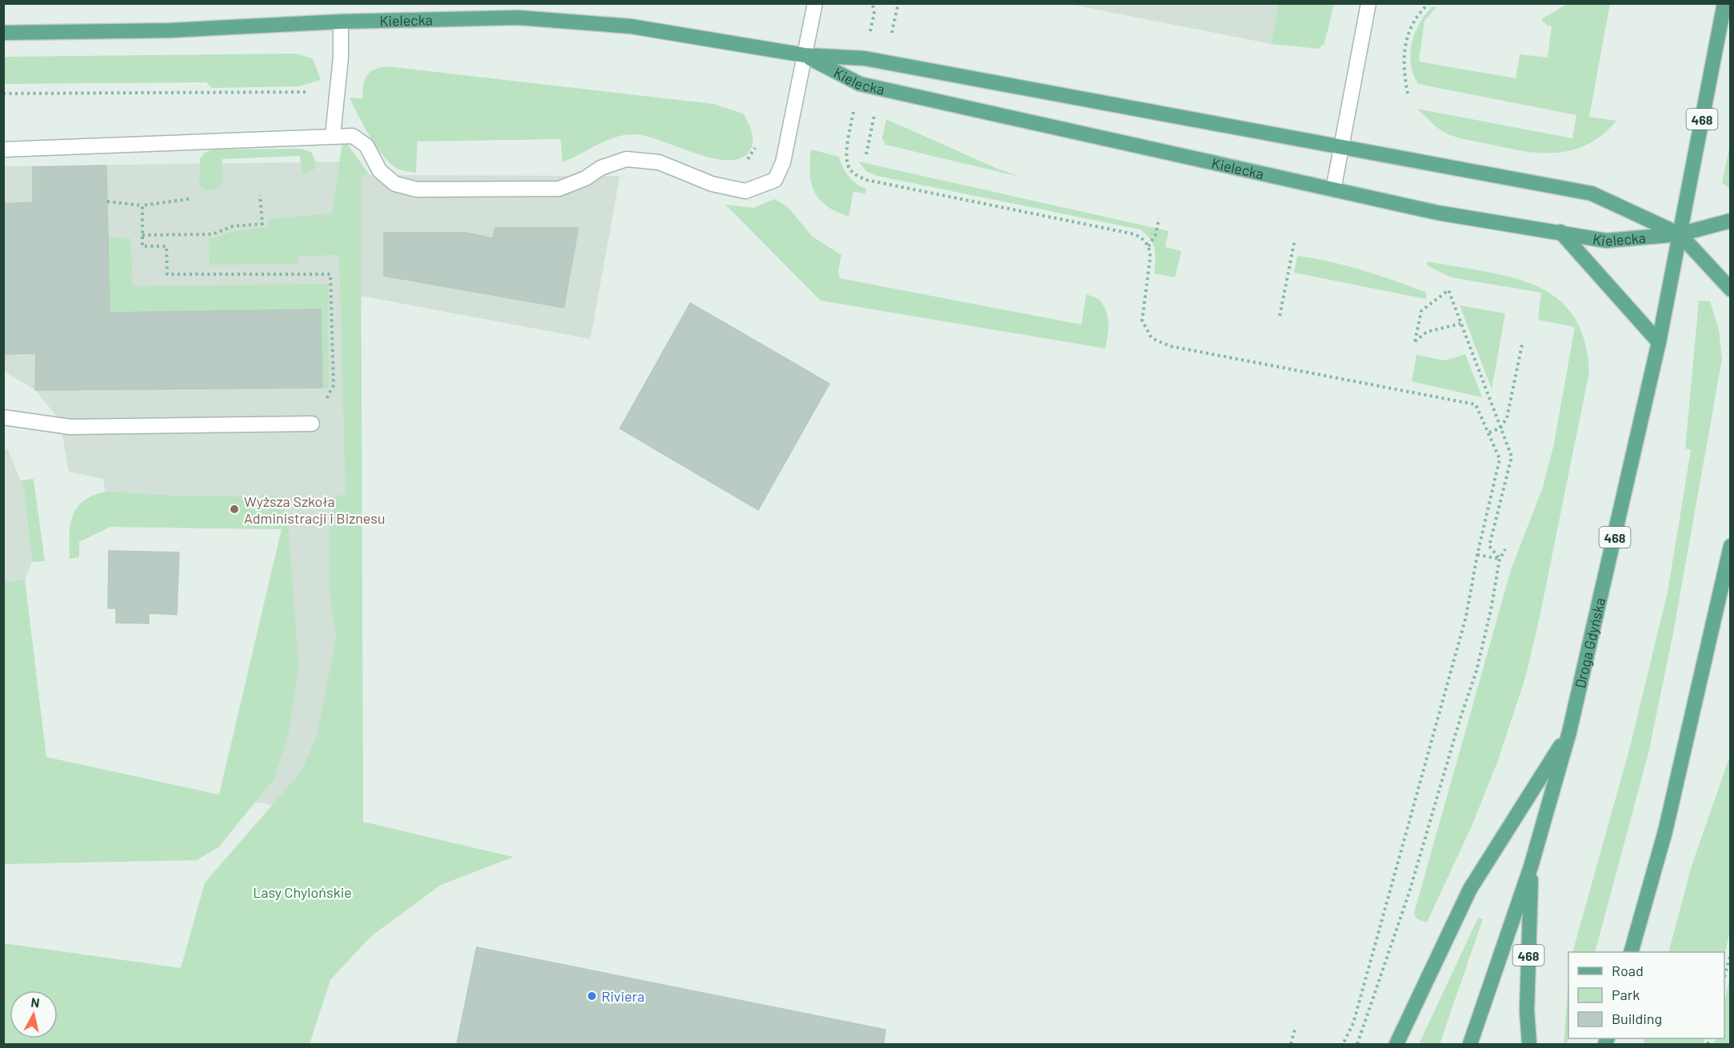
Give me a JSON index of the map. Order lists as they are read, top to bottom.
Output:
{
  "streets": {
    "main road": ["Kielecka", "468", "Droga Gdyńska"]
  },
  "crossings": [
    ["Kielecka", "468"],
    ["Kielecka", "Droga Gdyńska"],
    ["468", "Droga Gdyńska"]
  ],
  "parks": ["Lasy Chylońskie"],
  "places": ["Wyższa Szkoła Administracji i Biznesu", "Riviera"],
  "legend": ["Road", "Park", "Building"],
  "north": "top"
}
